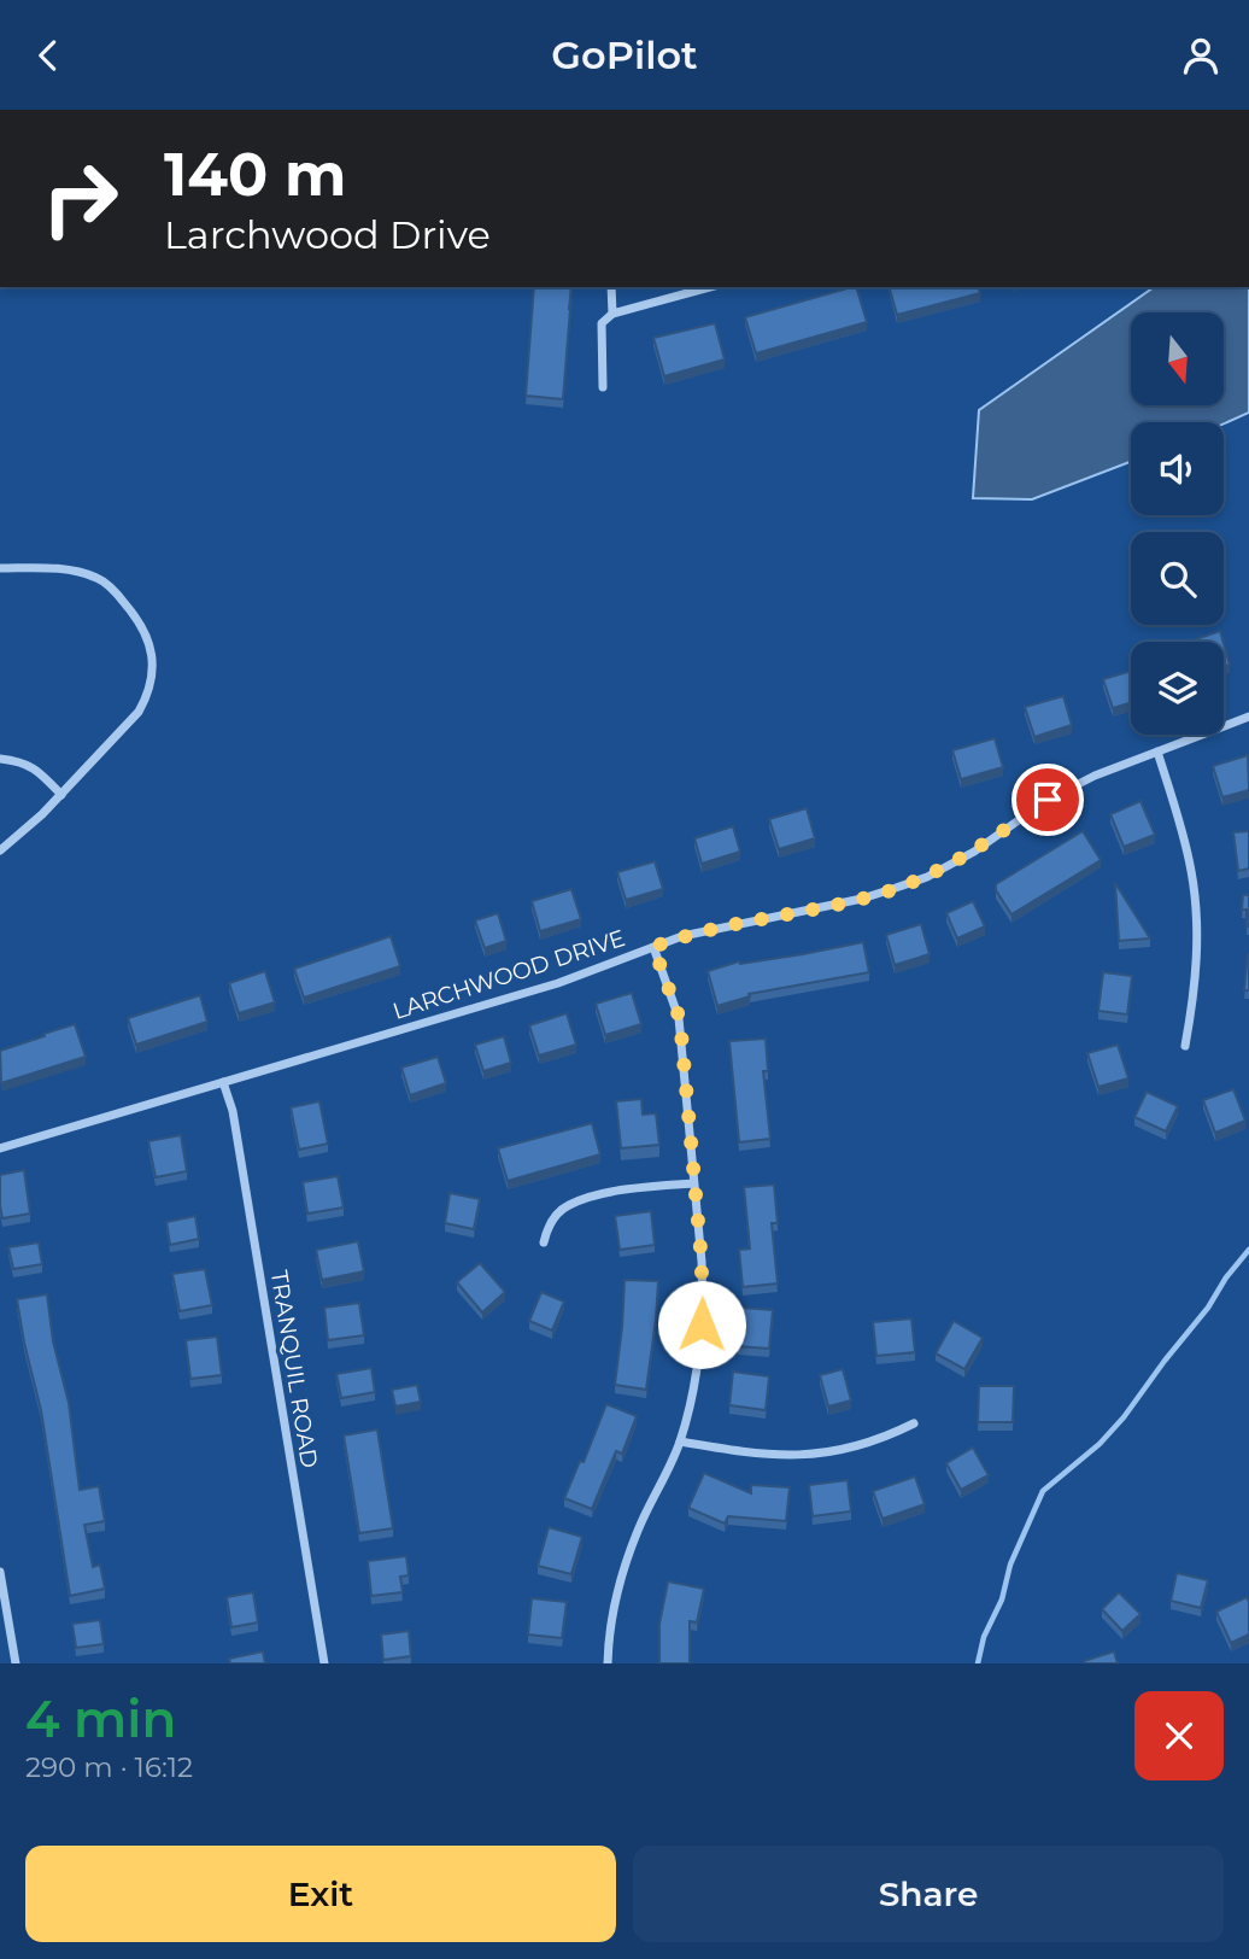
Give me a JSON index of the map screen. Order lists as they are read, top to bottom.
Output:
{
  "streets": {
    "street": ["LARCHWOOD DRIVE", "TRANQUIL ROAD"]
  },
  "crossings": [
    ["LARCHWOOD DRIVE", "TRANQUIL ROAD"]
  ],
  "north": "bottom",
  "page": {
    "header": "GoPilot",
    "turn": ["140 m", "Larchwood Drive"],
    "heading": ["4 min", "290 m · 16:12"],
    "buttons": ["Exit", "Share"]
  }
}
